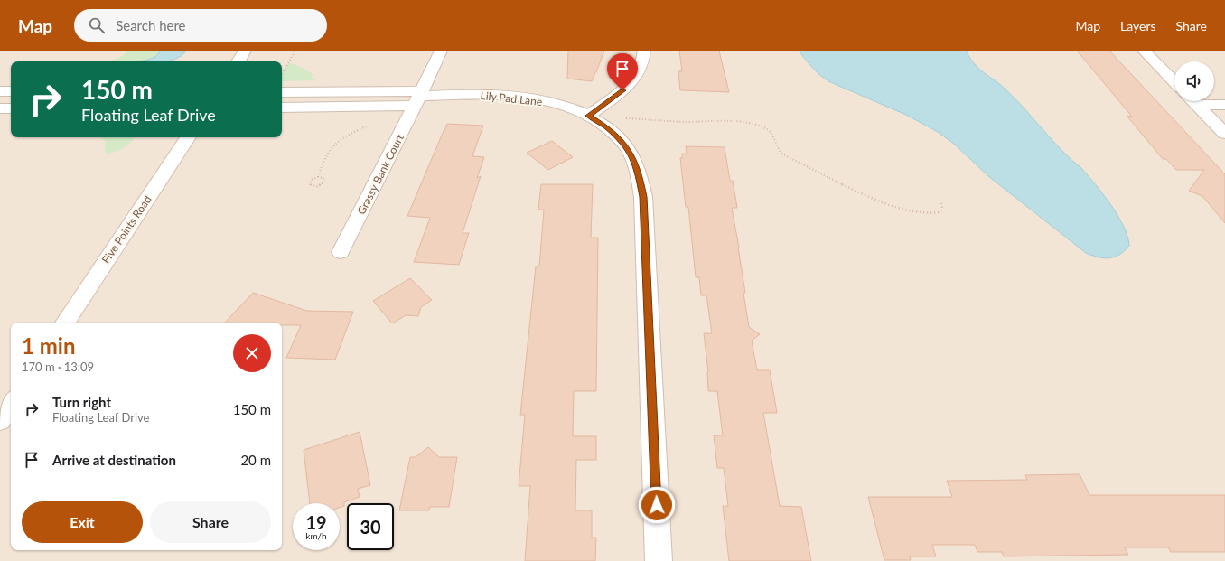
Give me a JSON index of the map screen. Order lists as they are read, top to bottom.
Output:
{
  "streets": {
    "street": ["Lily Pad Lane", "Grassy Bank Court", "Five Points Road"]
  },
  "crossings": [
    ["Lily Pad Lane", "Grassy Bank Court"]
  ],
  "page": {
    "header": "Map",
    "search": "Search here",
    "nav": ["Map", "Layers", "Share"],
    "turn": ["150 m", "Floating Leaf Drive"],
    "heading": ["1 min", "170 m · 13:09"],
    "list": [
      {
        "name": "Turn right",
        "note": "Floating Leaf Drive",
        "value": "150 m"
      },
      {
        "name": "Arrive at destination",
        "value": "20 m"
      }
    ],
    "buttons": ["Exit", "Share"],
    "speed": "19 km/h",
    "limit": "30"
  }
}
